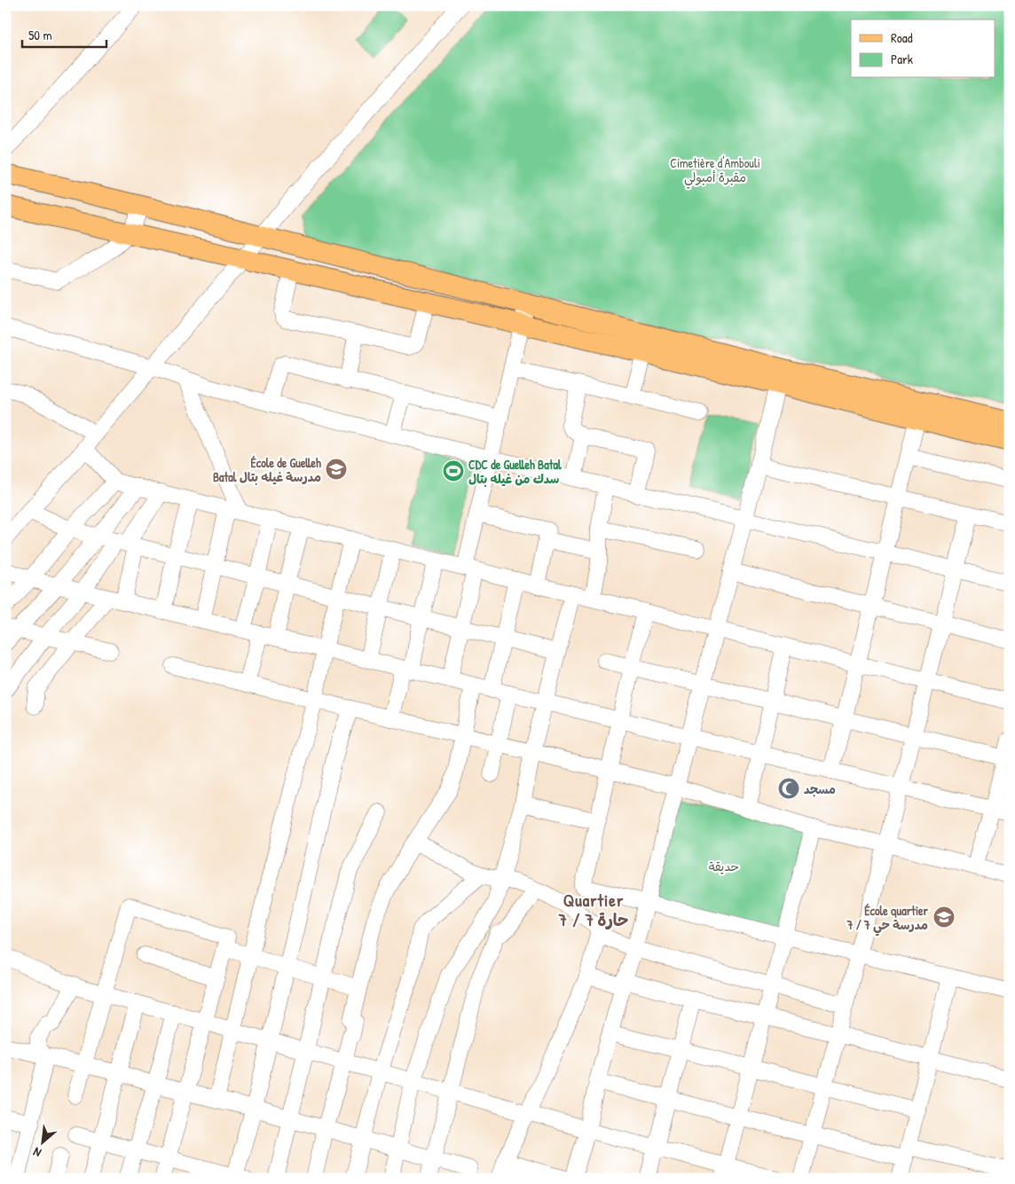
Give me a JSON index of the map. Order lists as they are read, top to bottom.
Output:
{
  "districts": ["Quartier 7 / حارة 7"],
  "parks": ["Cimetière d'Ambouli مقبرة أمبولي", "حديقة"],
  "places": {
    "school or university": ["École de Guelleh Batal مدرسة غيله بتال", "École quartier 7 / مدرسة حي 7"],
    "sports": ["CDC de Guelleh Batal سدك من غيله بتال"],
    "mosque": ["مسجد"]
  },
  "legend": ["Road", "Park"],
  "scale_bar": "50 m",
  "north": "bottom left"
}
